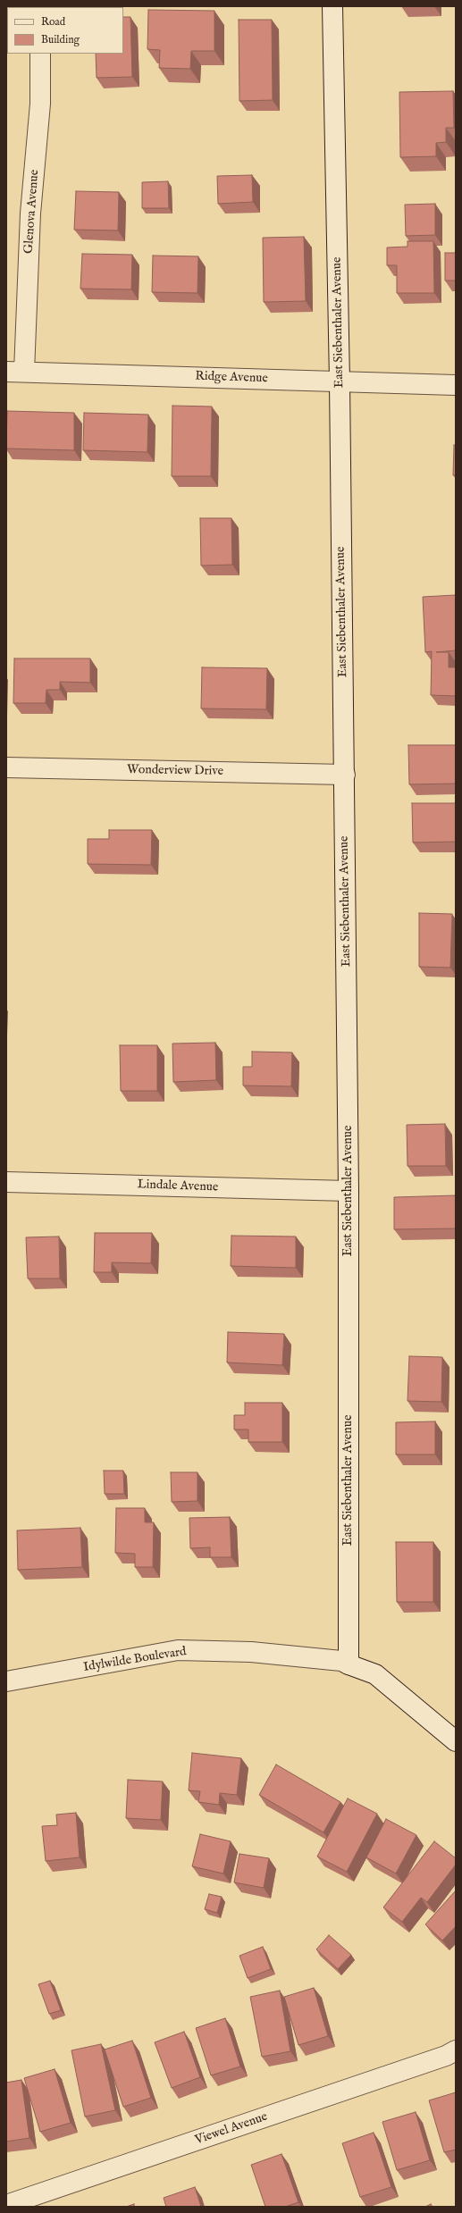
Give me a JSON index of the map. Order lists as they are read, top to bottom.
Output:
{
  "streets": {
    "street": [
      "Glenova Avenue",
      "East Siebenthaler Avenue",
      "Ridge Avenue",
      "Wonderview Drive",
      "Lindale Avenue",
      "Idylwilde Boulevard",
      "Viewel Avenue"
    ]
  },
  "crossings": [
    ["Glenova Avenue", "Ridge Avenue"],
    ["East Siebenthaler Avenue", "Ridge Avenue"],
    ["East Siebenthaler Avenue", "Wonderview Drive"],
    ["East Siebenthaler Avenue", "Lindale Avenue"],
    ["East Siebenthaler Avenue", "Idylwilde Boulevard"]
  ],
  "legend": ["Road", "Building"]
}
